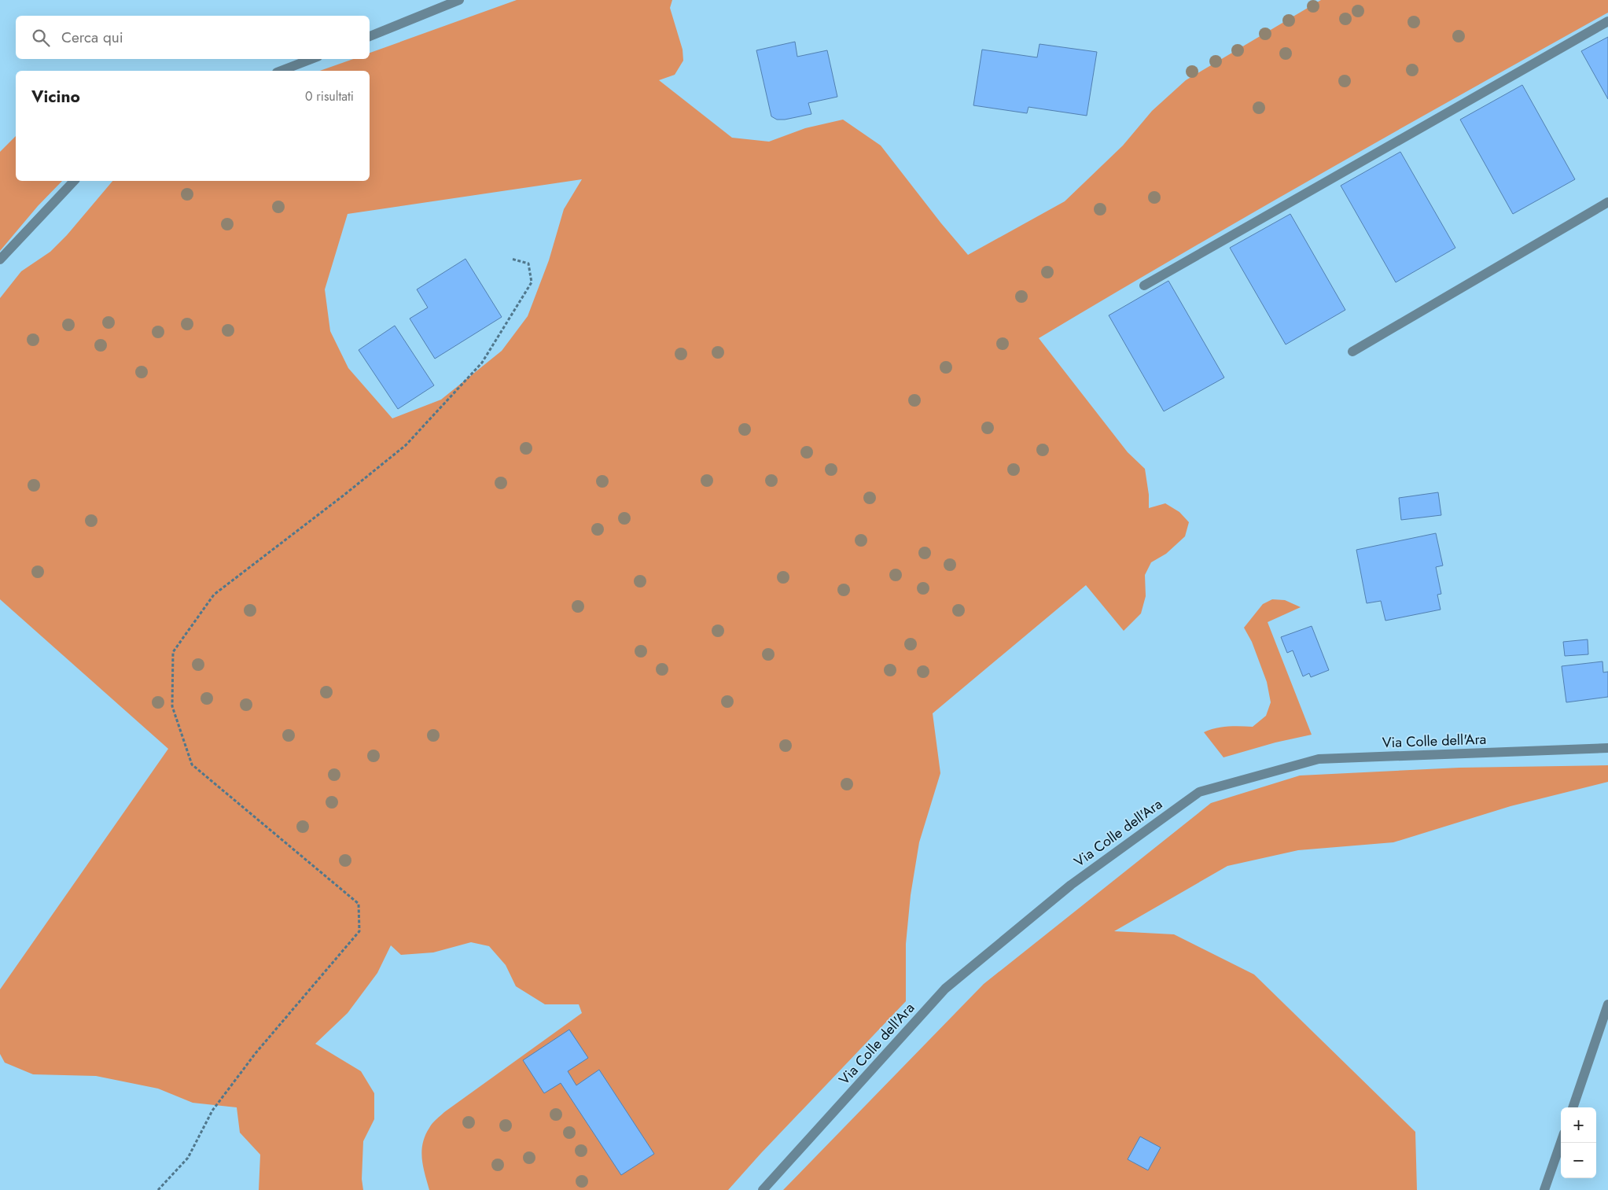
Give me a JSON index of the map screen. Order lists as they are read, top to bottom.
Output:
{
  "streets": {
    "street": ["Via Colle dell'Ara"]
  },
  "page": {
    "search": "Cerca qui",
    "heading": ["Vicino", "0 risultati"],
    "map_buttons": ["+", "−"]
  }
}
